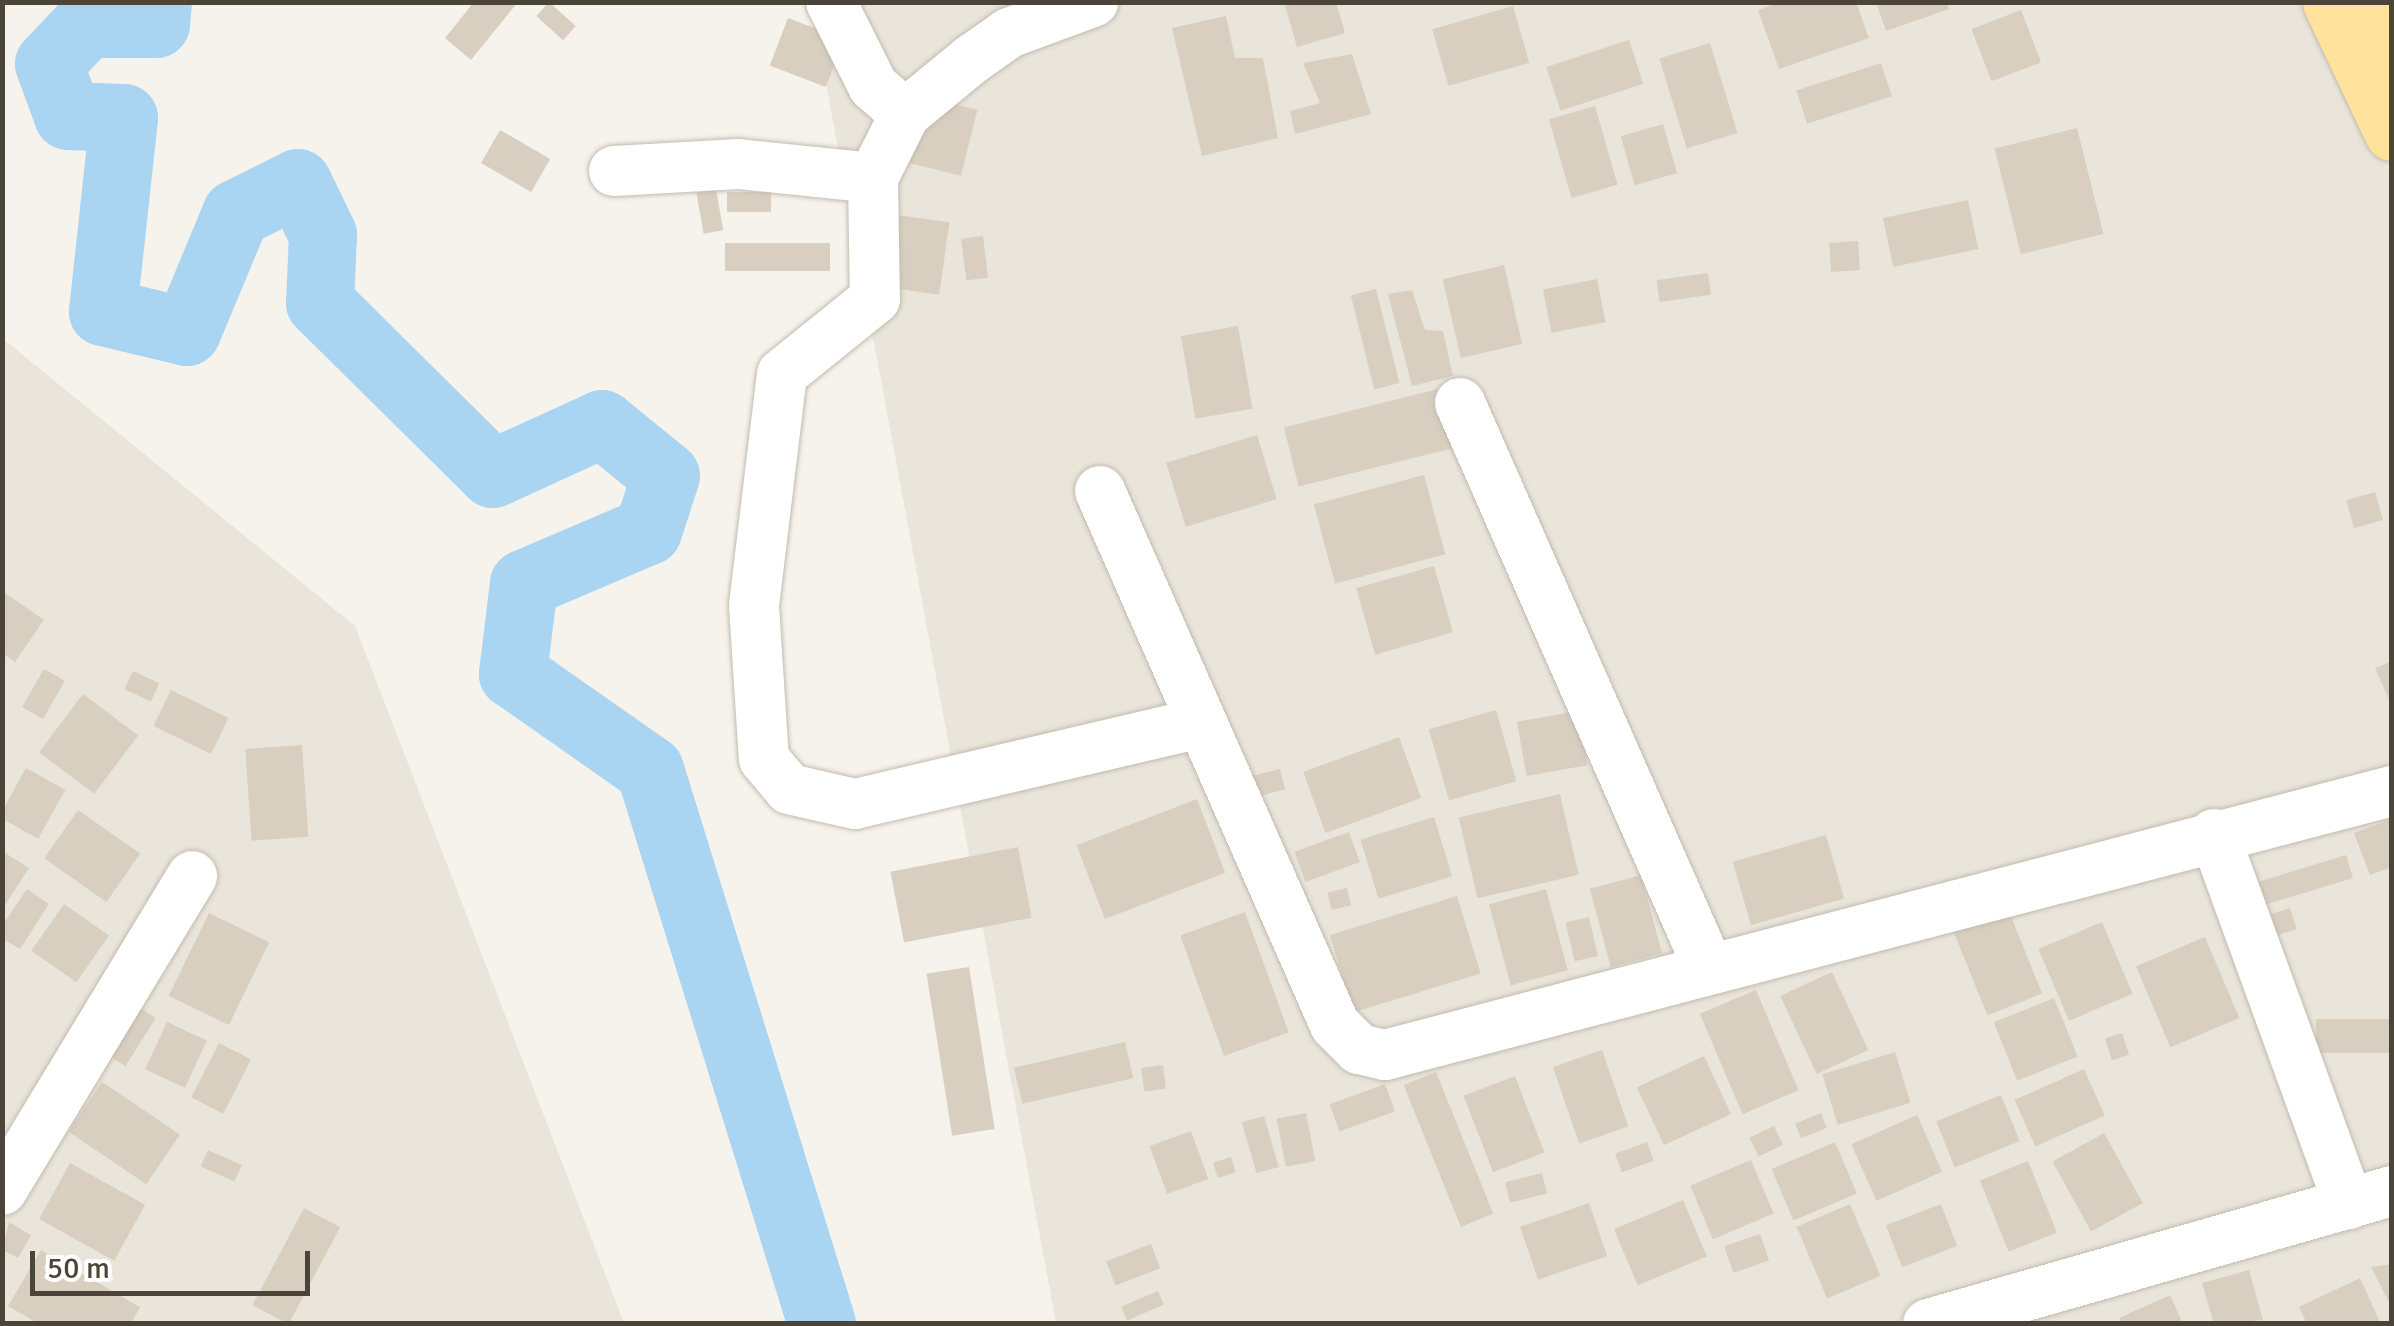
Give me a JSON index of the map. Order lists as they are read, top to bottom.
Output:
{
  "scale_bar": "50 m"
}
